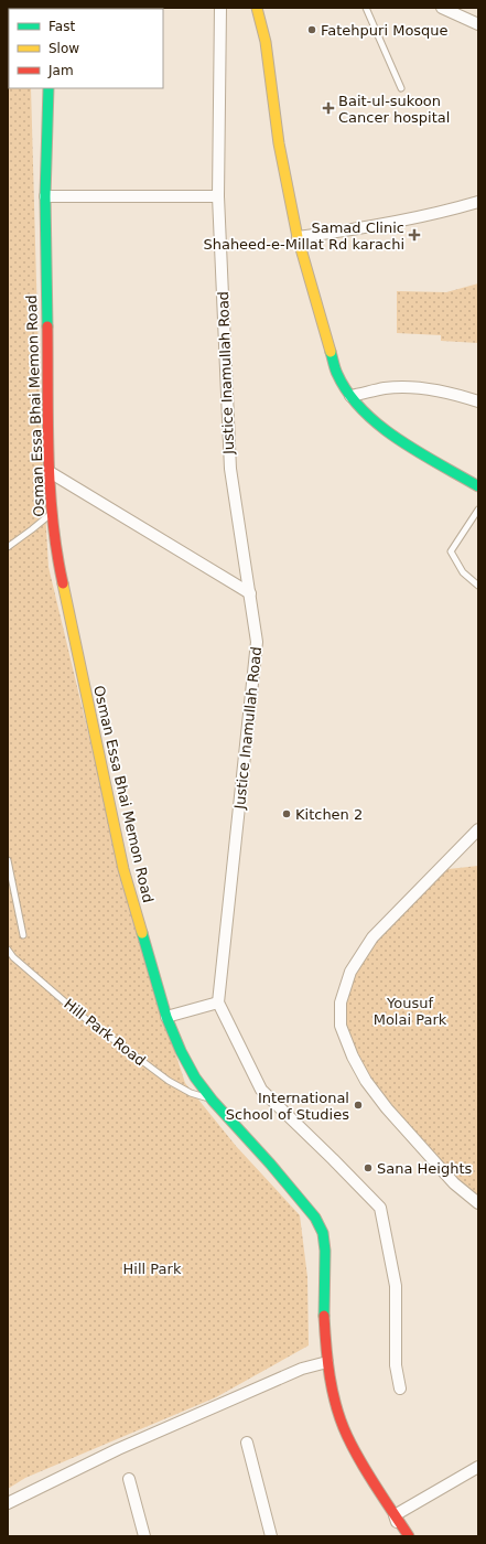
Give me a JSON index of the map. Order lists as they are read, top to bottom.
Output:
{
  "streets": {
    "street": ["Justice Inamullah Road", "Osman Essa Bhai Memon Road"],
    "lane": ["Hill Park Road"]
  },
  "crossings": [
    ["Osman Essa Bhai Memon Road", "Hill Park Road"]
  ],
  "parks": ["Yousuf Molai Park", "Hill Park"],
  "places": {
    "other": [
      "Fatehpuri Mosque",
      "Kitchen 2",
      "International School of Studies",
      "Sana Heights"
    ],
    "health": ["Bait-ul-sukoon Cancer hospital", "Samad Clinic Shaheed-e-Millat Rd karachi"]
  },
  "legend": ["Fast", "Slow", "Jam"]
}
